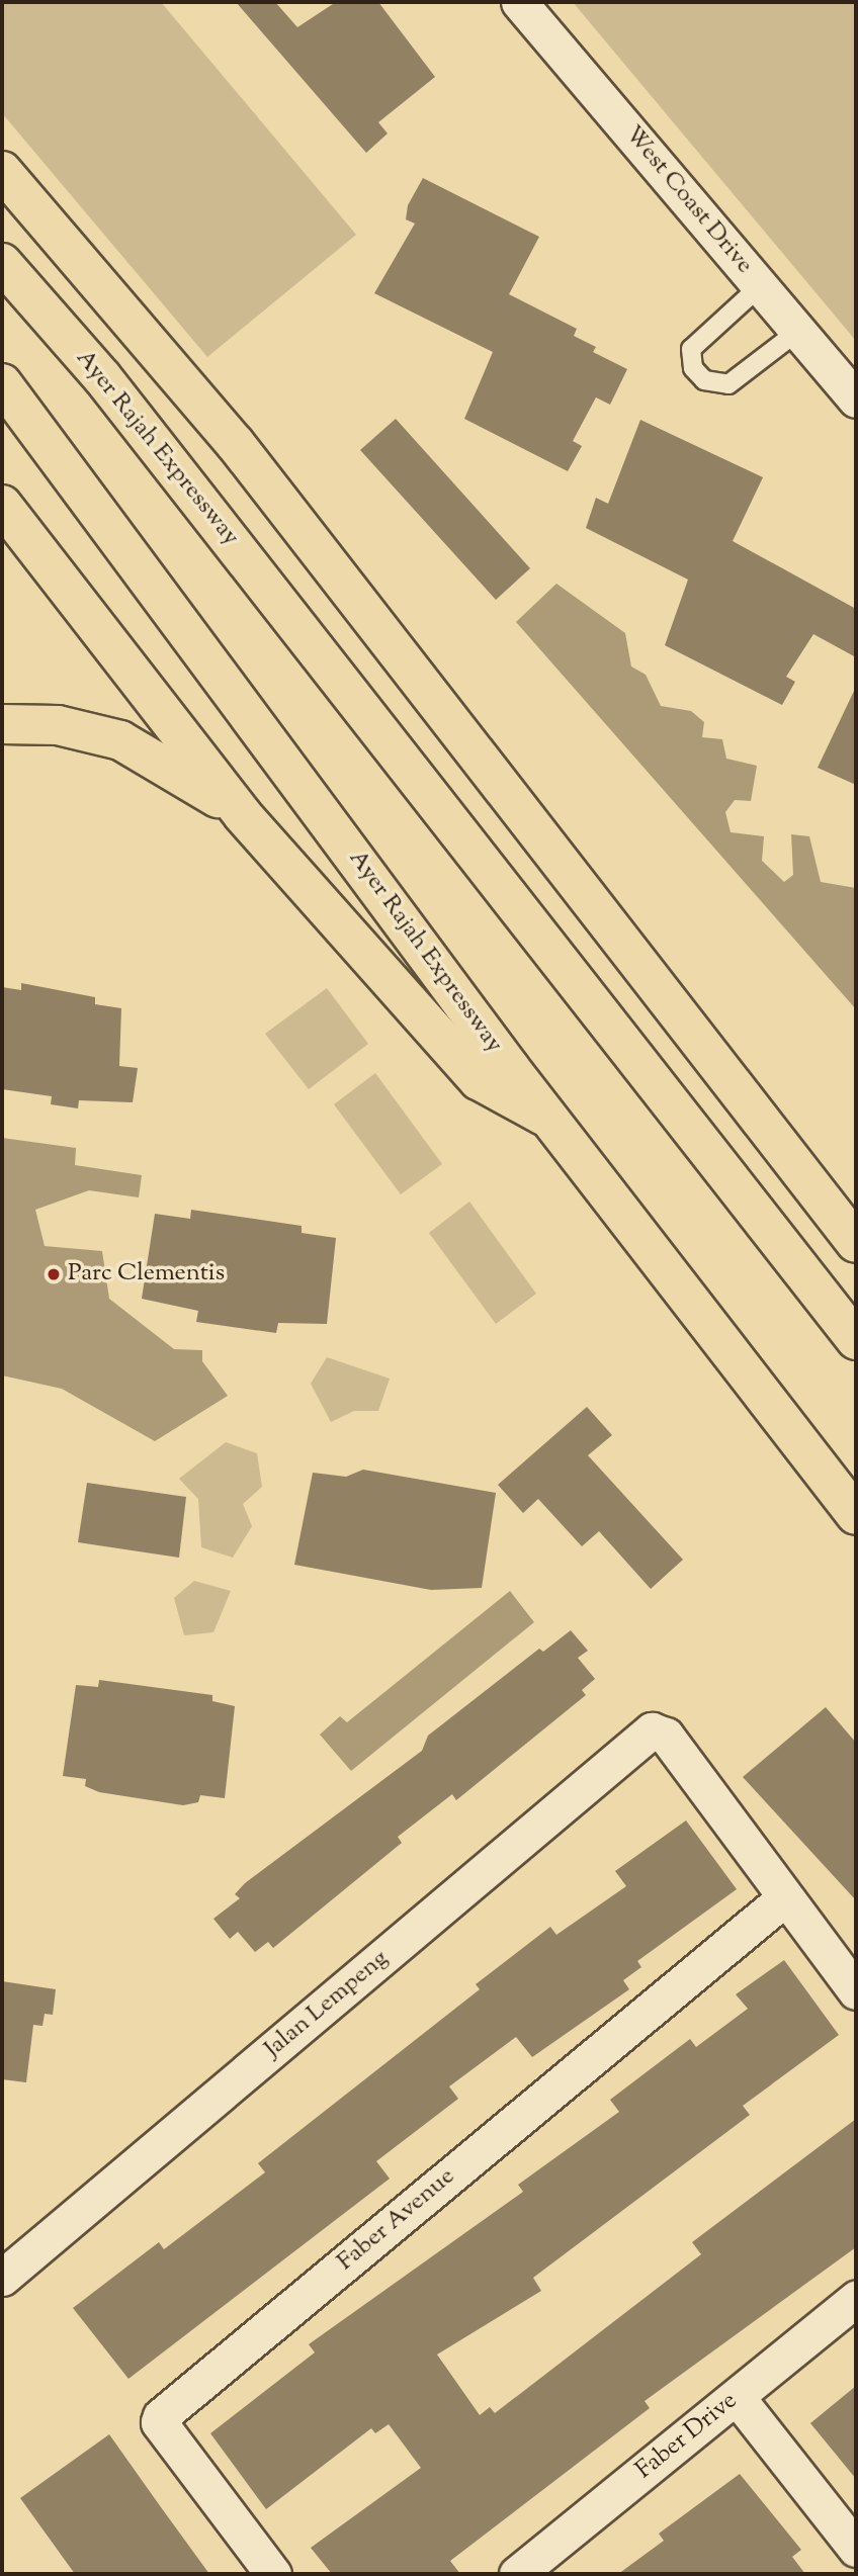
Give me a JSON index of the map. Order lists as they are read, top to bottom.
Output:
{
  "streets": {
    "highway": ["Ayer Rajah Expressway"],
    "street": [
      "West Coast Drive",
      "Jalan Lempeng",
      "Faber Avenue",
      "Faber Drive"
    ]
  },
  "crossings": [
    ["Jalan Lempeng", "Faber Avenue"]
  ],
  "places": ["Parc Clementis"]
}
